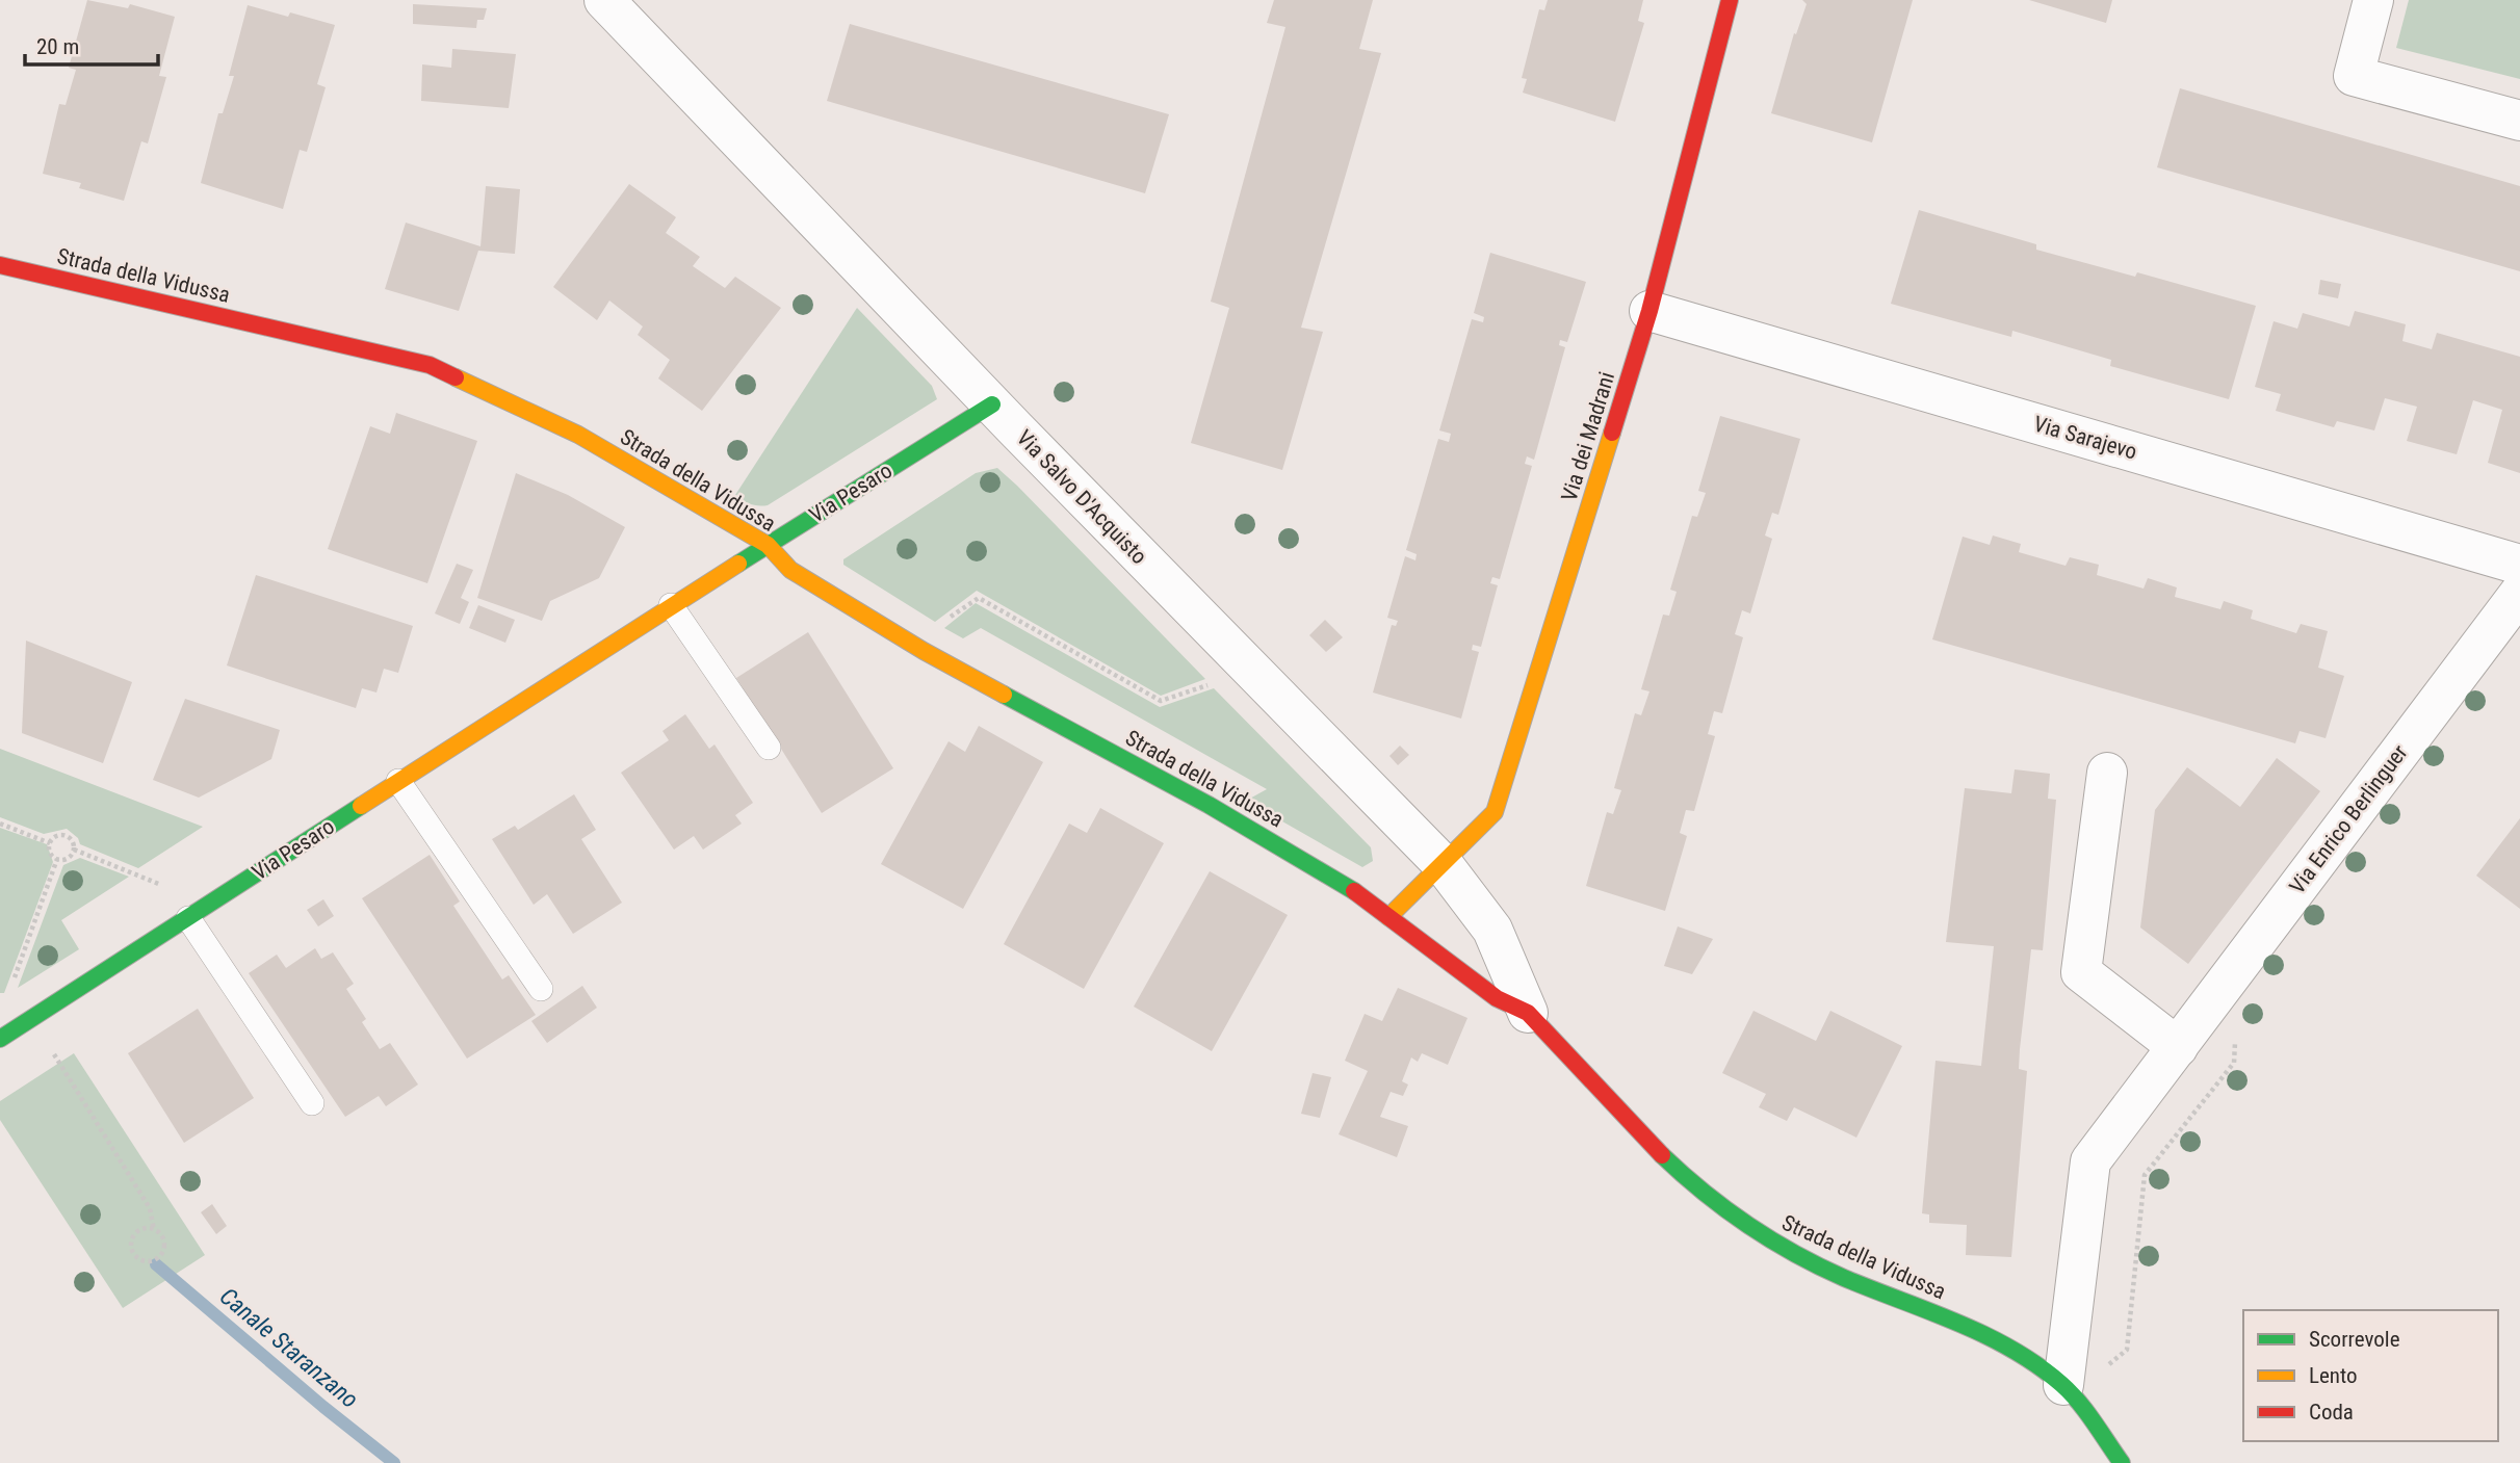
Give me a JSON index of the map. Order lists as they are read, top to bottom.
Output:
{
  "streets": {
    "street": [
      "Strada della Vidussa",
      "Via dei Madrani",
      "Via Sarajevo",
      "Via Pesaro",
      "Via Salvo D'Acquisto",
      "Via Enrico Berlinguer"
    ]
  },
  "crossings": [
    ["Strada della Vidussa", "Via Pesaro"],
    ["Strada della Vidussa", "Via Salvo D'Acquisto"],
    ["Strada della Vidussa", "Via Enrico Berlinguer"],
    ["Via dei Madrani", "Via Sarajevo"],
    ["Via dei Madrani", "Via Salvo D'Acquisto"],
    ["Via Pesaro", "Via Salvo D'Acquisto"]
  ],
  "water": ["Canale Staranzano"],
  "legend": ["Scorrevole", "Lento", "Coda"],
  "scale_bar": "20 m"
}
